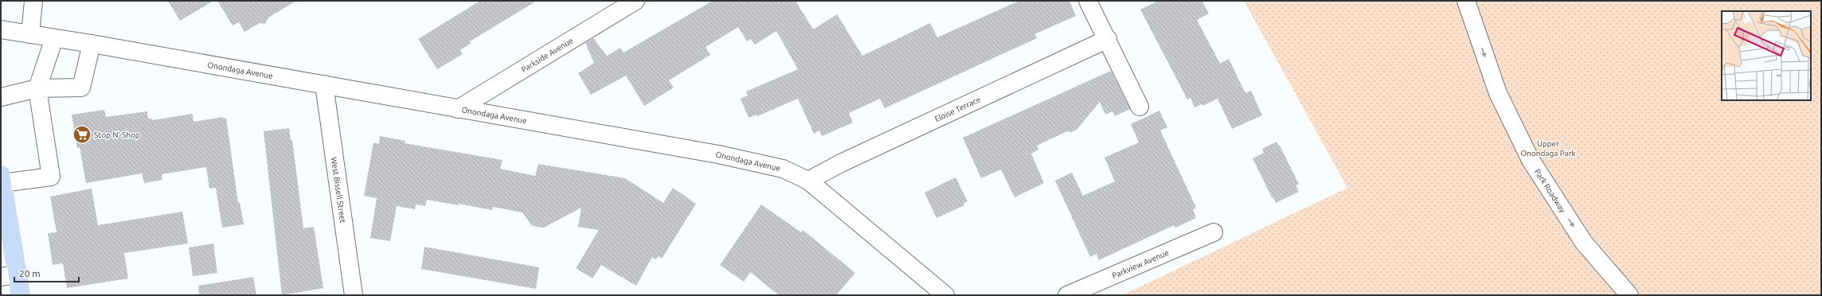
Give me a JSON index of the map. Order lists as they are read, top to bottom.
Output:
{
  "streets": {
    "street": [
      "Parkside Avenue",
      "Onondaga Avenue",
      "Eloise Terrace",
      "West Bissell Street",
      "Park Roadway",
      "Parkview Avenue"
    ]
  },
  "crossings": [
    ["Parkside Avenue", "Onondaga Avenue"],
    ["Onondaga Avenue", "Eloise Terrace"],
    ["Onondaga Avenue", "West Bissell Street"]
  ],
  "one_way": ["Park Roadway"],
  "parks": ["Upper Onondaga Park"],
  "places": {
    "supermarket": ["Stop N' Shop"]
  },
  "scale_bar": "20 m"
}
